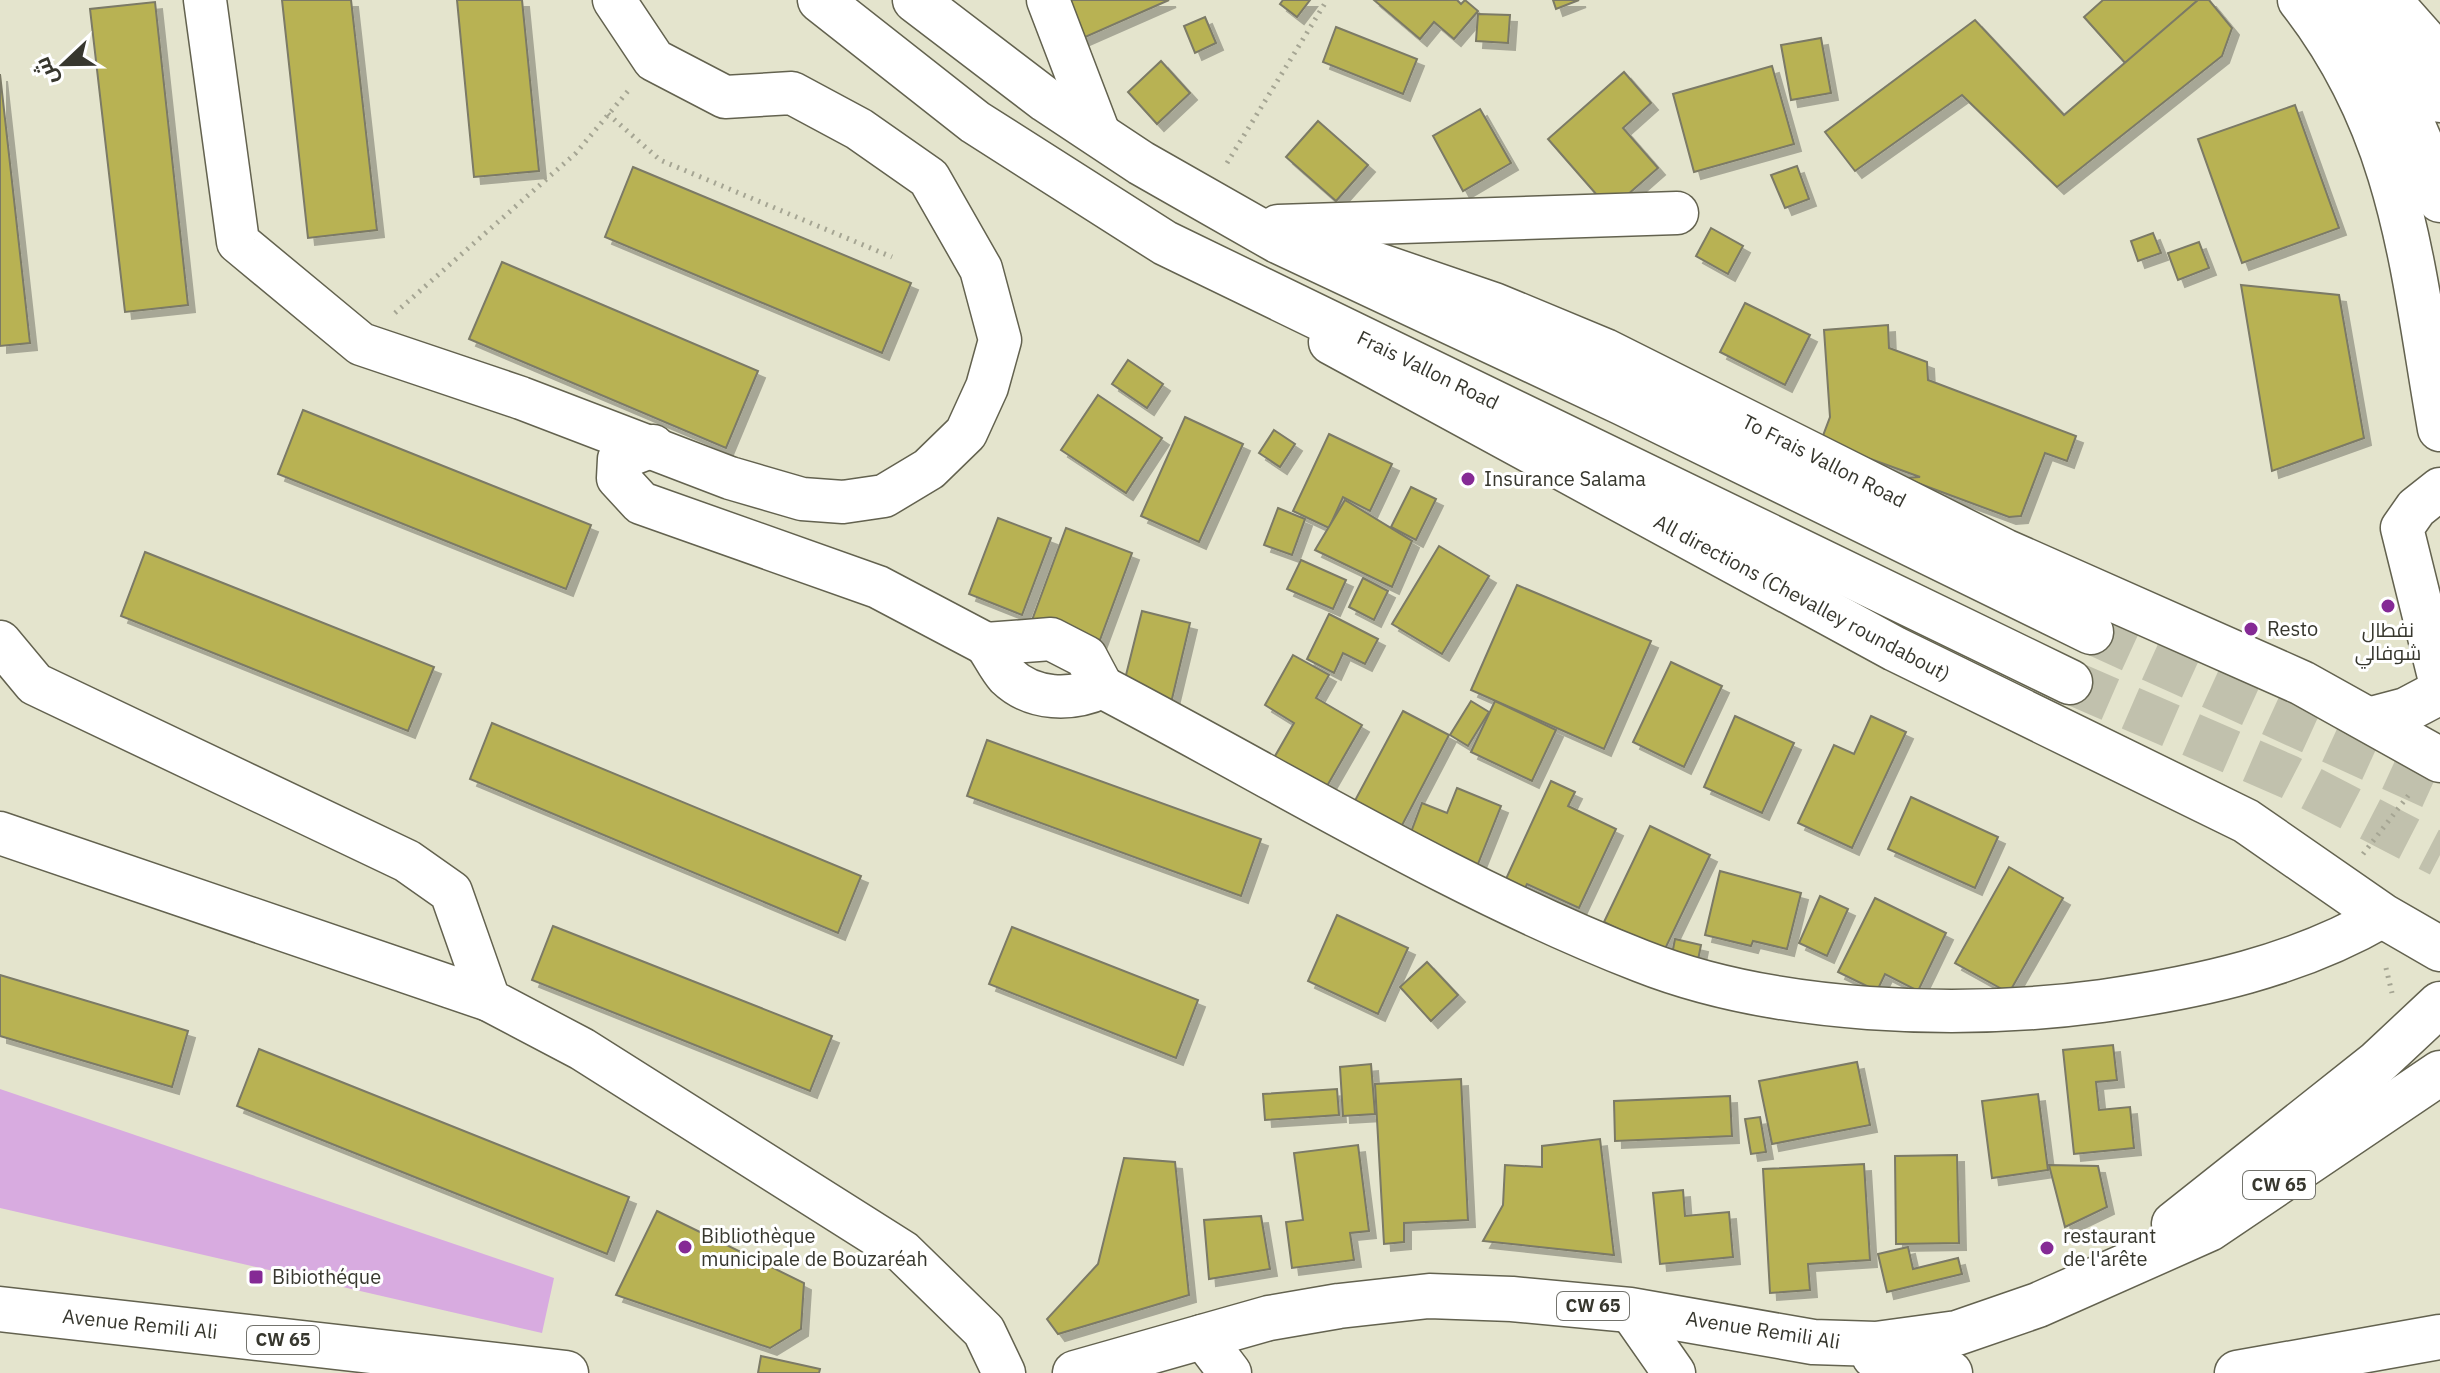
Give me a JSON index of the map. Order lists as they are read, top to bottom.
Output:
{
  "streets": {
    "main road": [
      "Frais Vallon Road",
      "To Frais Vallon Road",
      "All directions (Chevalley roundabout)",
      "CW 65",
      "Avenue Remili Ali"
    ]
  },
  "crossings": [
    ["Frais Vallon Road", "All directions (Chevalley roundabout)"]
  ],
  "places": {
    "other": [
      "Insurance Salama",
      "نفطال شوفالي",
      "Resto",
      "Bibliothèque municipale de Bouzaréah",
      "restaurant de l'arête"
    ],
    "transit": ["Bibiothéque"]
  },
  "north": "left"
}
